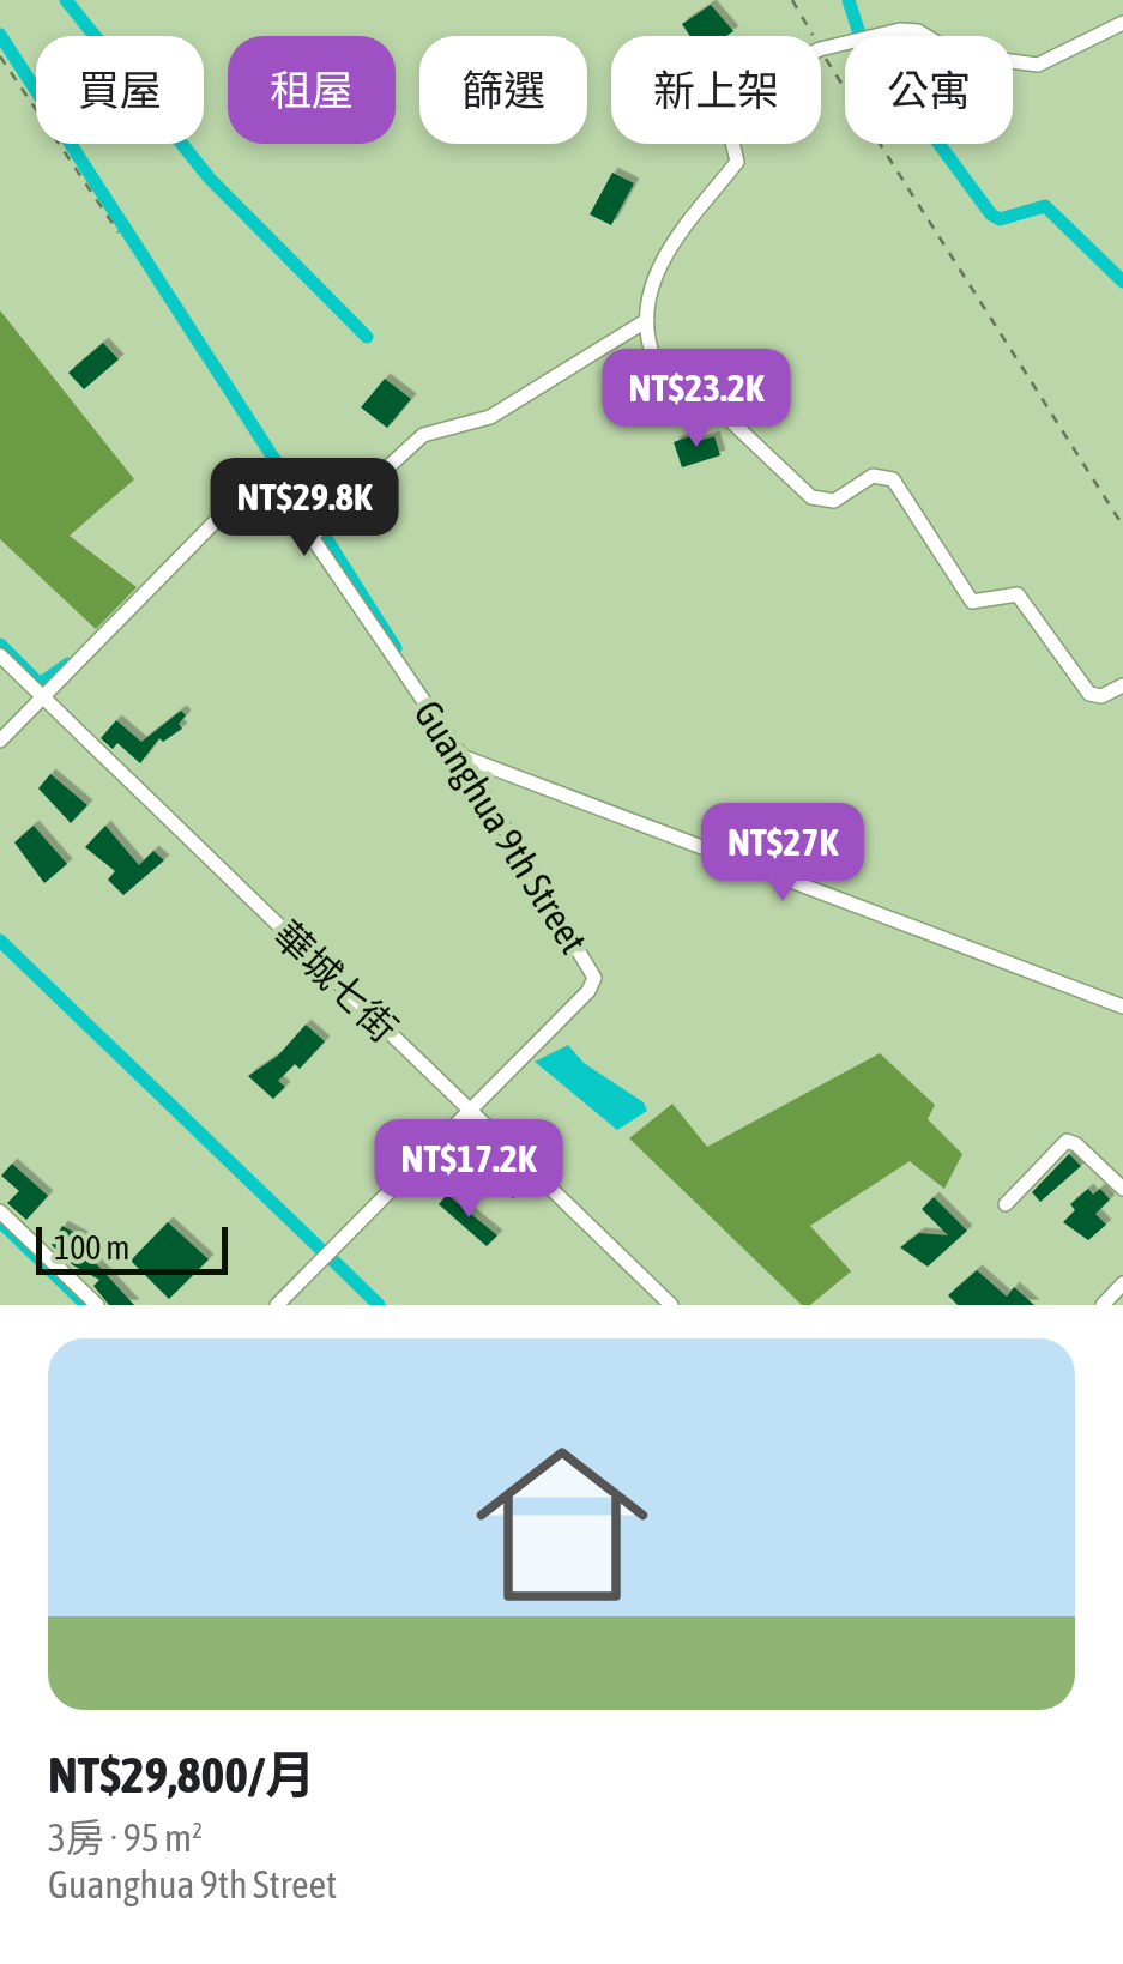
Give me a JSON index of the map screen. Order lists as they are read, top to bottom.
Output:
{
  "streets": {
    "street": ["Guanghua 9th Street", "華城七街"]
  },
  "crossings": [
    ["Guanghua 9th Street", "華城七街"]
  ],
  "scale_bar": "100 m",
  "page": {
    "chip": [
      "買屋",
      "租屋",
      "篩選",
      "新上架",
      "公寓"
    ],
    "price": [
      "NT$23.2K",
      "NT$29.8K",
      "NT$27K",
      "NT$17.2K"
    ],
    "scale": "100 m",
    "list": [
      {
        "name": "NT$29,800/月",
        "note": "3房 · 95 m² · Guanghua 9th Street"
      }
    ]
  }
}
